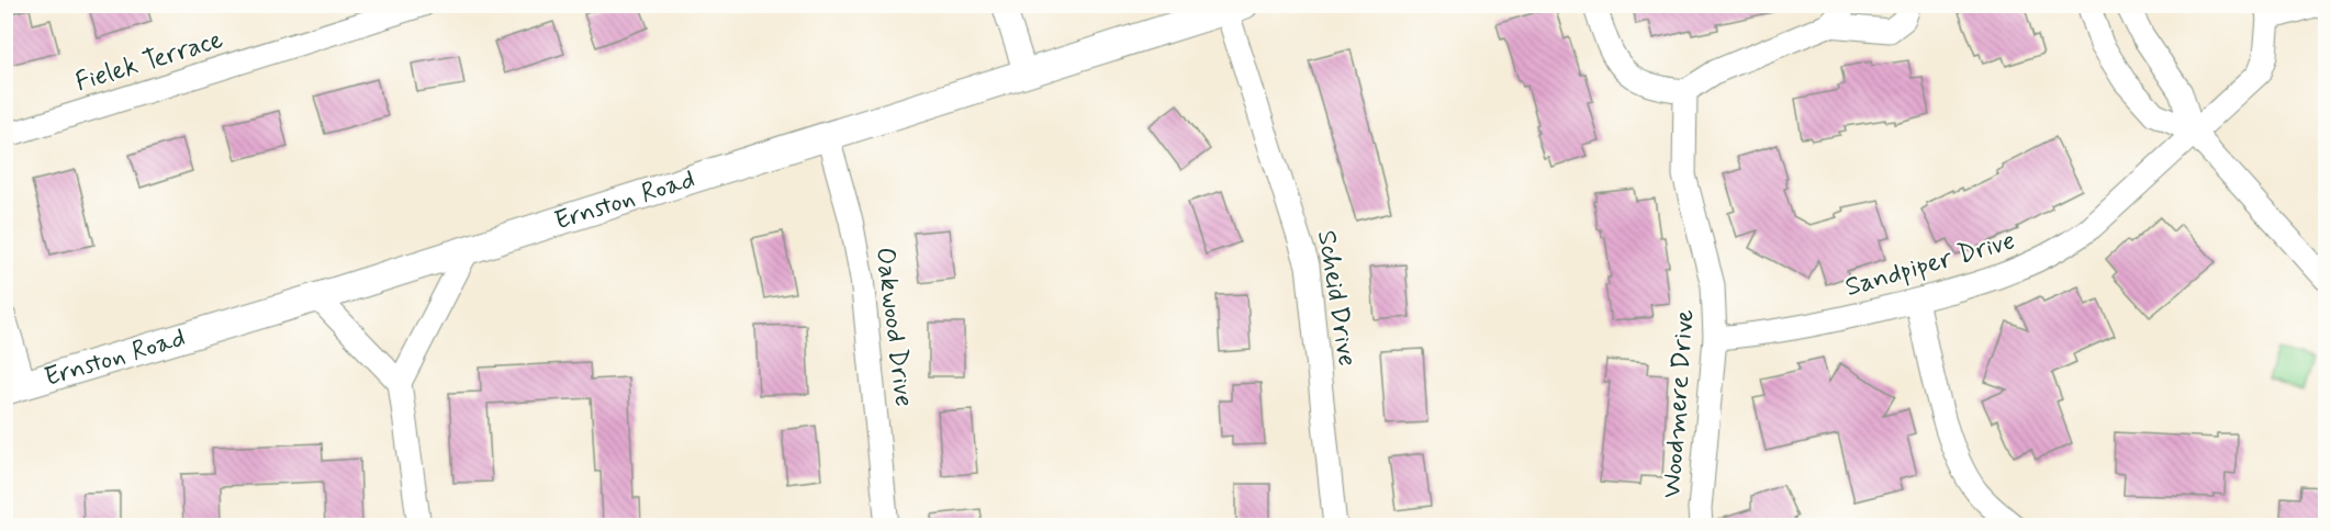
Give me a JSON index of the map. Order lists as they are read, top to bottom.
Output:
{
  "streets": {
    "street": [
      "Fielek Terrace",
      "Ernston Road",
      "Sandpiper Drive",
      "Scheid Drive",
      "Oakwood Drive",
      "Woodmere Drive"
    ]
  },
  "crossings": [
    ["Ernston Road", "Scheid Drive"],
    ["Ernston Road", "Oakwood Drive"],
    ["Sandpiper Drive", "Woodmere Drive"]
  ]
}
